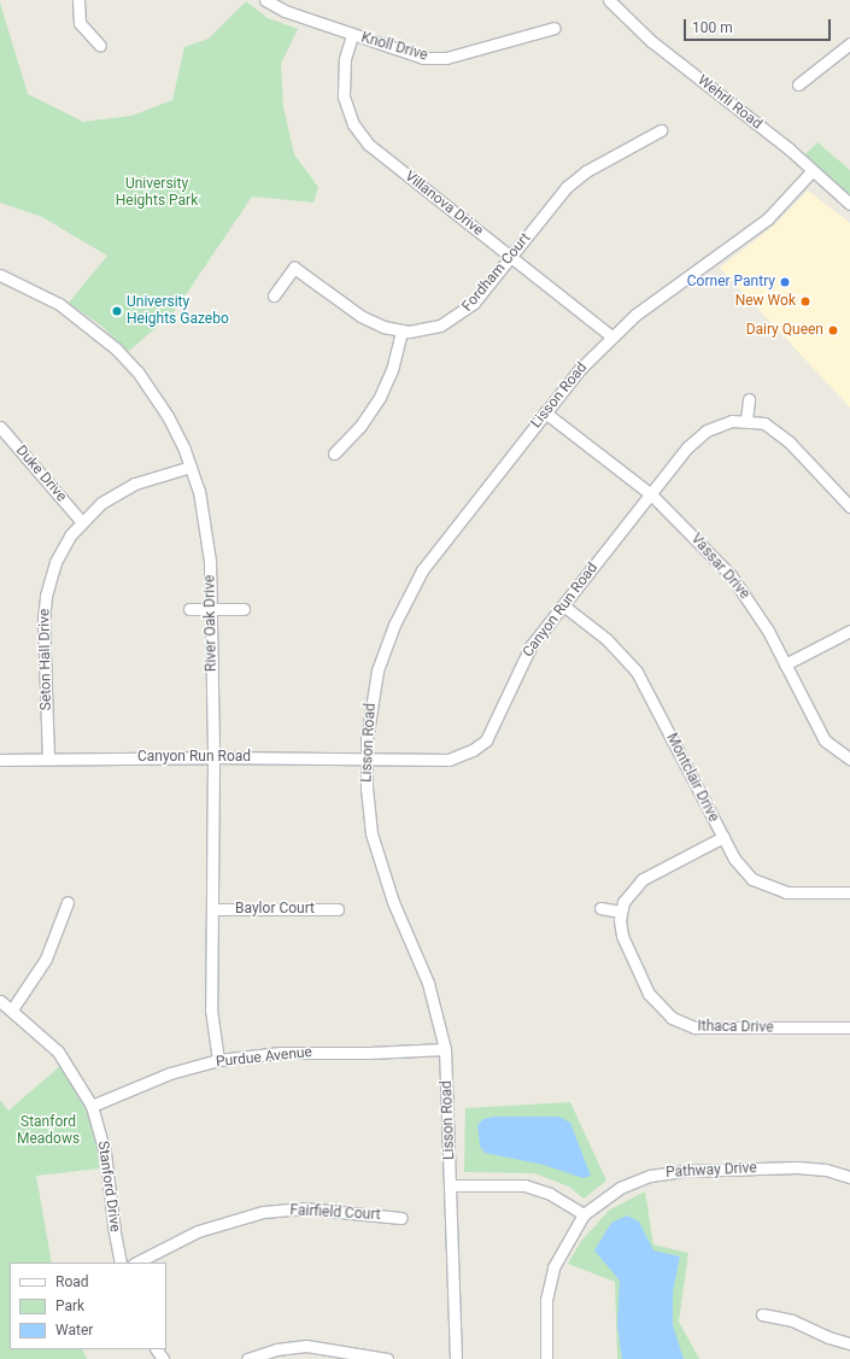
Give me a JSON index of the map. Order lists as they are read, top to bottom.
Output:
{
  "streets": {
    "street": [
      "Knoll Drive",
      "Wehrli Road",
      "Villanova Drive",
      "Fordham Court",
      "Lisson Road",
      "Duke Drive",
      "Vassar Drive",
      "Canyon Run Road",
      "River Oak Drive",
      "Seton Hall Drive",
      "Montclair Drive",
      "Baylor Court",
      "Ithaca Drive",
      "Purdue Avenue",
      "Pathway Drive",
      "Stanford Drive",
      "Fairfield Court"
    ]
  },
  "crossings": [
    ["Knoll Drive", "Villanova Drive"],
    ["Wehrli Road", "Lisson Road"],
    ["Villanova Drive", "Fordham Court"],
    ["Villanova Drive", "Lisson Road"],
    ["Lisson Road", "Vassar Drive"],
    ["Lisson Road", "Canyon Run Road"],
    ["Lisson Road", "Purdue Avenue"],
    ["Duke Drive", "Seton Hall Drive"],
    ["Vassar Drive", "Canyon Run Road"],
    ["Canyon Run Road", "River Oak Drive"],
    ["Canyon Run Road", "Seton Hall Drive"],
    ["Canyon Run Road", "Montclair Drive"],
    ["River Oak Drive", "Seton Hall Drive"],
    ["River Oak Drive", "Baylor Court"],
    ["River Oak Drive", "Purdue Avenue"],
    ["Montclair Drive", "Ithaca Drive"],
    ["Purdue Avenue", "Stanford Drive"]
  ],
  "parks": ["University Heights Park", "Stanford Meadows"],
  "places": [
    "Corner Pantry",
    "New Wok",
    "University Heights Gazebo",
    "Dairy Queen"
  ],
  "legend": ["Road", "Park", "Water"],
  "scale_bar": "100 m"
}
